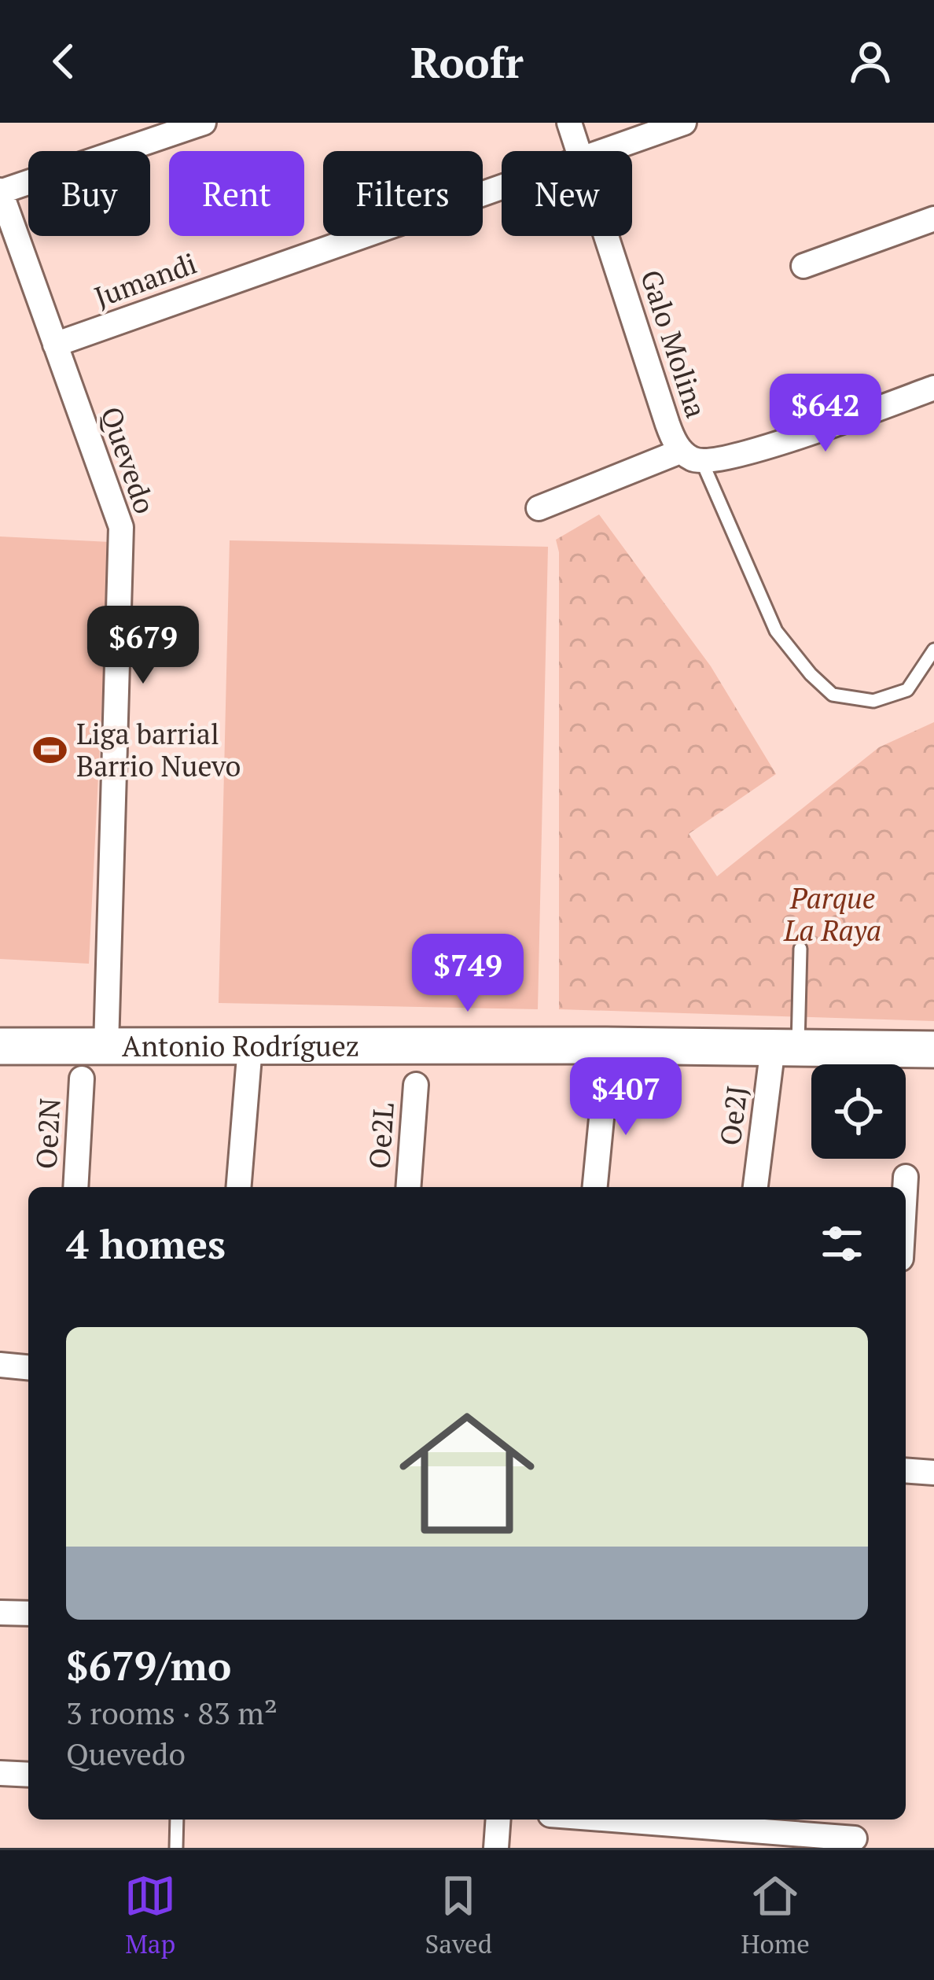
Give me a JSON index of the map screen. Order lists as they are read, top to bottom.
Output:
{
  "streets": {
    "street": [
      "Jumandi",
      "Galo Molina",
      "Quevedo",
      "Antonio Rodríguez",
      "Oe2J",
      "Oe2N",
      "Oe2L"
    ]
  },
  "crossings": [
    ["Jumandi", "Quevedo"],
    ["Quevedo", "Antonio Rodríguez"],
    ["Antonio Rodríguez", "Oe2J"]
  ],
  "parks": ["Parque La Raya"],
  "places": {
    "sports": ["Liga barrial Barrio Nuevo"]
  },
  "page": {
    "header": "Roofr",
    "chip": [
      "Buy",
      "Rent",
      "Filters",
      "New"
    ],
    "price": [
      "$642",
      "$679",
      "$749",
      "$407"
    ],
    "heading": "4 homes",
    "list": [
      {
        "name": "$679/mo",
        "note": "3 rooms · 83 m² · Quevedo"
      }
    ],
    "tabs": ["Map", "Saved", "Home"]
  }
}
